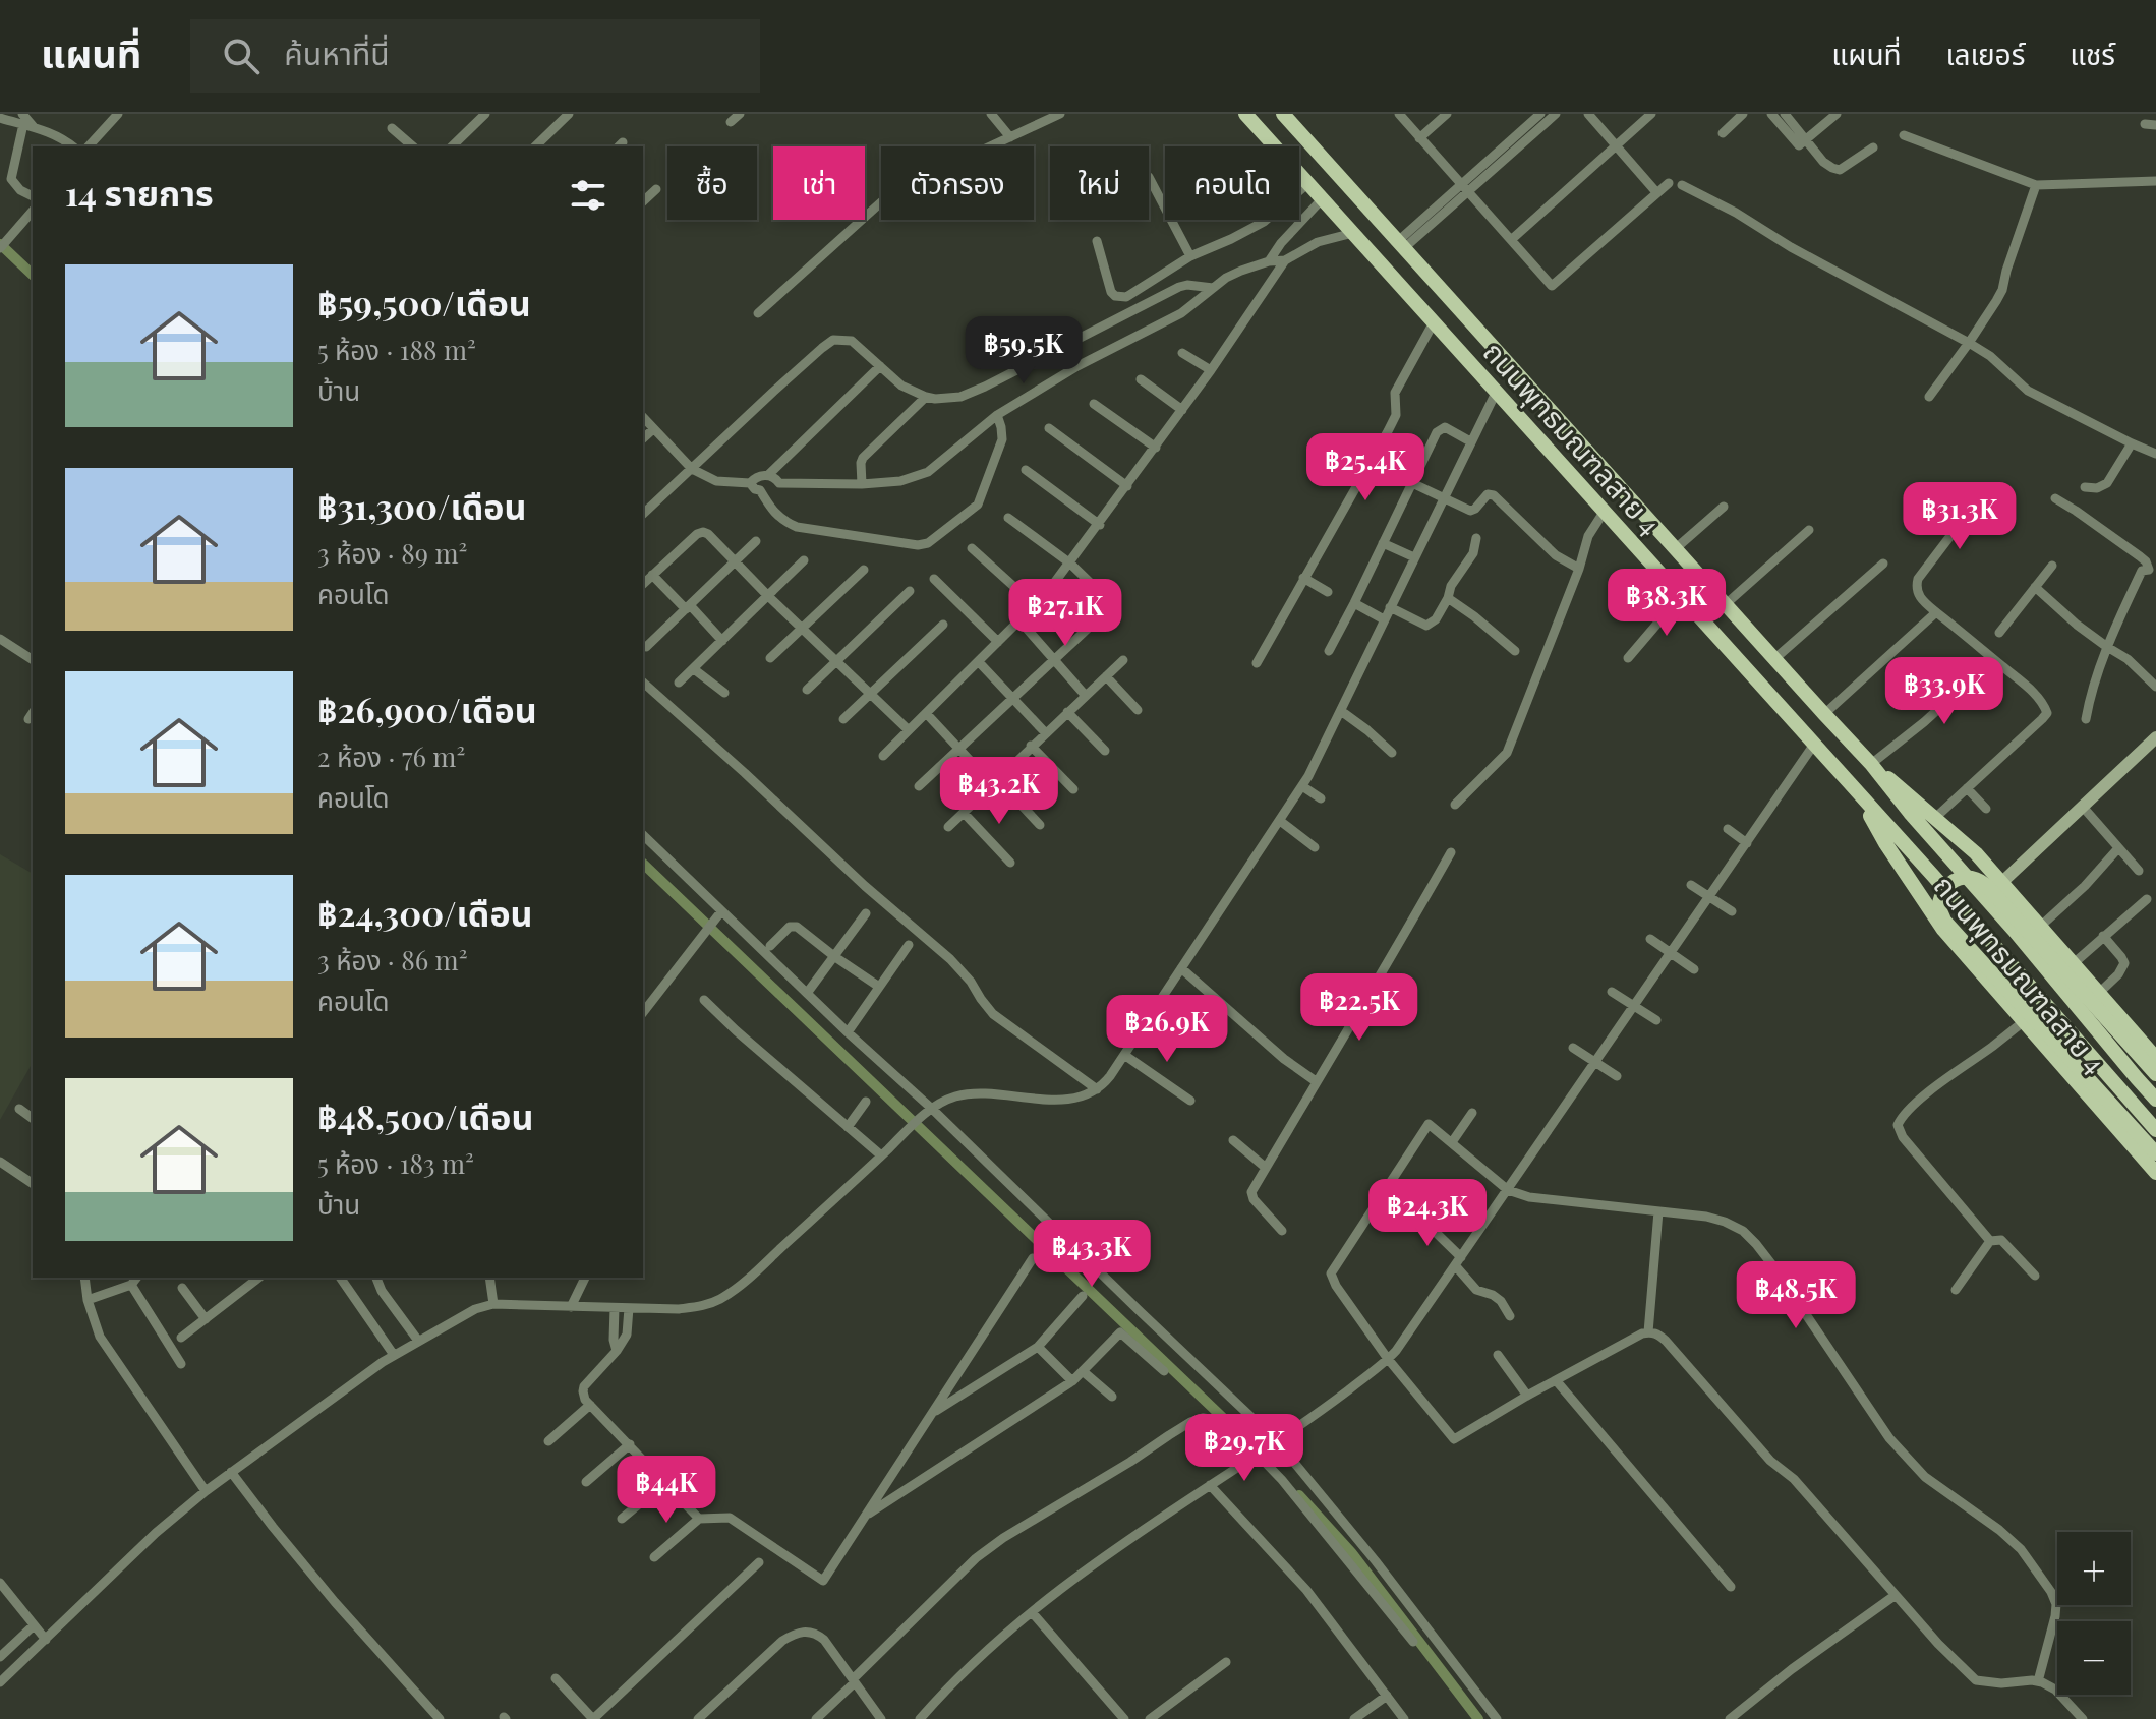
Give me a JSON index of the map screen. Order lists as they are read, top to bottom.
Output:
{
  "streets": {
    "main road": ["ถนนพุทธมณฑลสาย 4"]
  },
  "page": {
    "header": "แผนที่",
    "search": "ค้นหาที่นี่",
    "nav": ["แผนที่", "เลเยอร์", "แชร์"],
    "chip": [
      "ซื้อ",
      "เช่า",
      "ตัวกรอง",
      "ใหม่",
      "คอนโด"
    ],
    "heading": "14 รายการ",
    "list": [
      {
        "name": "฿59,500/เดือน",
        "note": "5 ห้อง · 188 m² · บ้าน"
      },
      {
        "name": "฿31,300/เดือน",
        "note": "3 ห้อง · 89 m² · คอนโด"
      },
      {
        "name": "฿26,900/เดือน",
        "note": "2 ห้อง · 76 m² · คอนโด"
      },
      {
        "name": "฿24,300/เดือน",
        "note": "3 ห้อง · 86 m² · คอนโด"
      },
      {
        "name": "฿48,500/เดือน",
        "note": "5 ห้อง · 183 m² · บ้าน"
      }
    ],
    "price": [
      "฿59.5K",
      "฿25.4K",
      "฿31.3K",
      "฿38.3K",
      "฿27.1K",
      "฿33.9K",
      "฿43.2K",
      "฿22.5K",
      "฿26.9K",
      "฿24.3K",
      "฿43.3K",
      "฿48.5K",
      "฿29.7K",
      "฿44K"
    ],
    "map_buttons": ["+", "−"]
  }
}
